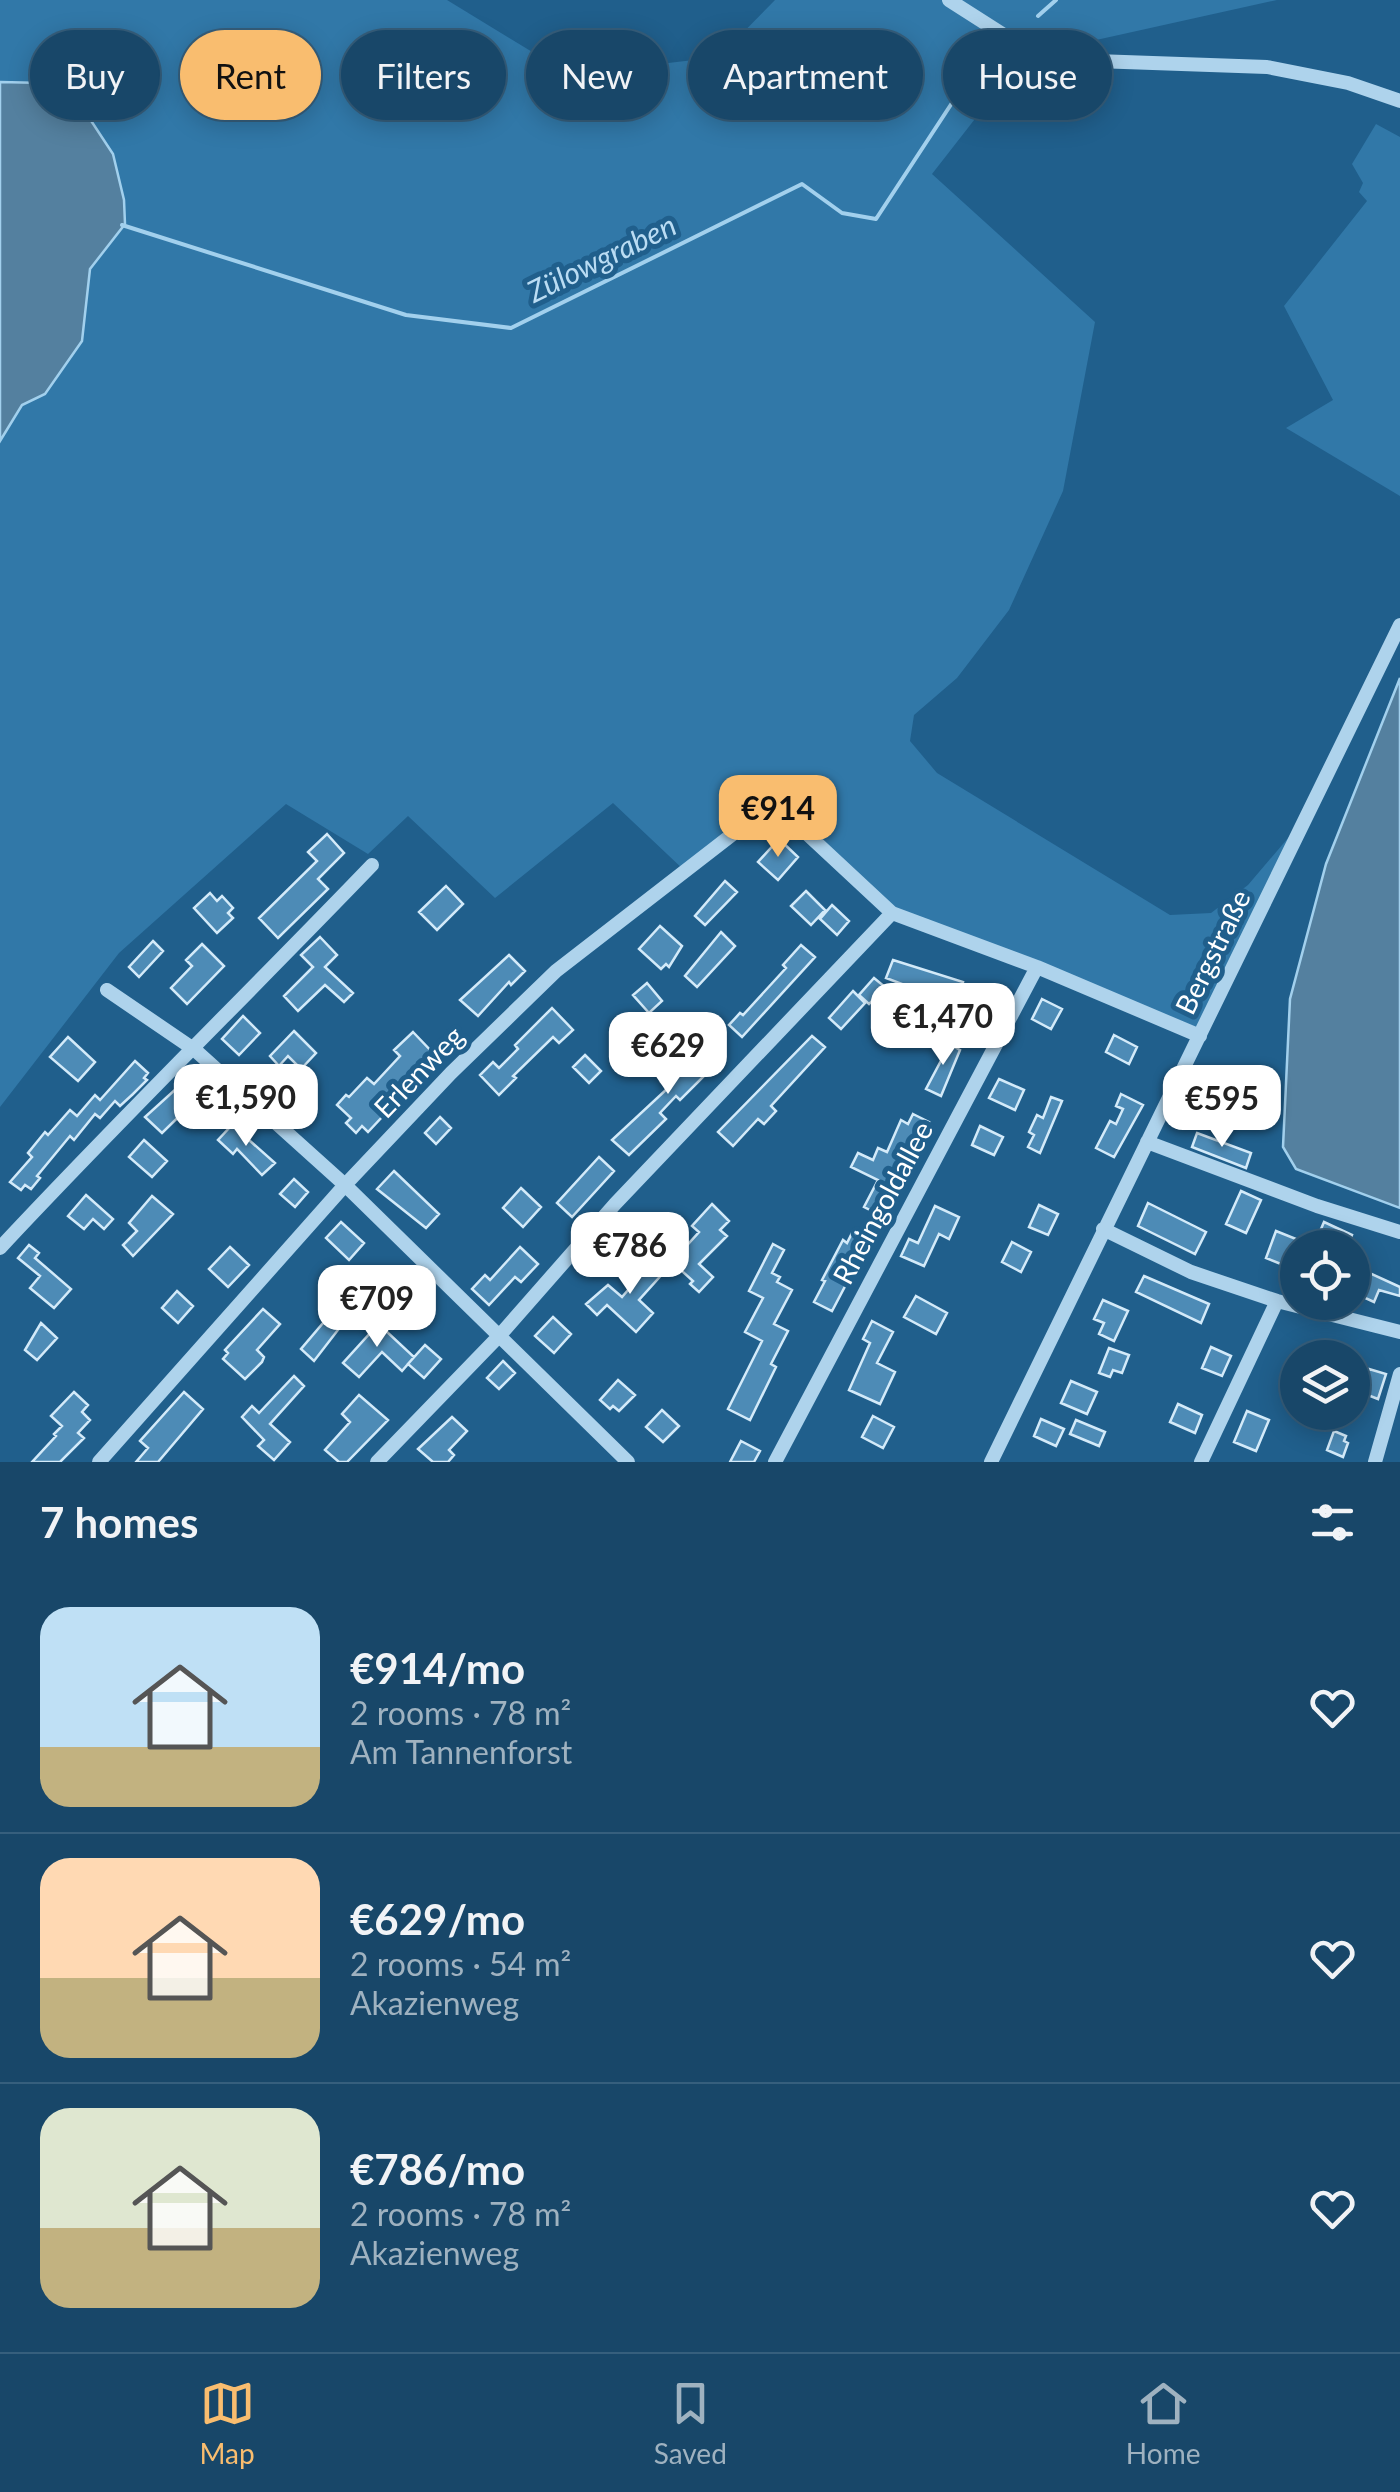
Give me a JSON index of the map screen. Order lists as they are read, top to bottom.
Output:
{
  "streets": {
    "street": ["Bergstraße", "Erlenweg", "Rheingoldallee"]
  },
  "water": ["Zülowgraben"],
  "page": {
    "chip": [
      "Buy",
      "Rent",
      "Filters",
      "New",
      "Apartment",
      "House"
    ],
    "price": [
      "€914",
      "€1,470",
      "€629",
      "€1,590",
      "€595",
      "€786",
      "€709"
    ],
    "heading": "7 homes",
    "list": [
      {
        "name": "€914/mo",
        "note": "2 rooms · 78 m² · Am Tannenforst"
      },
      {
        "name": "€629/mo",
        "note": "2 rooms · 54 m² · Akazienweg"
      },
      {
        "name": "€786/mo",
        "note": "2 rooms · 78 m² · Akazienweg"
      }
    ],
    "tabs": ["Map", "Saved", "Home"]
  }
}
